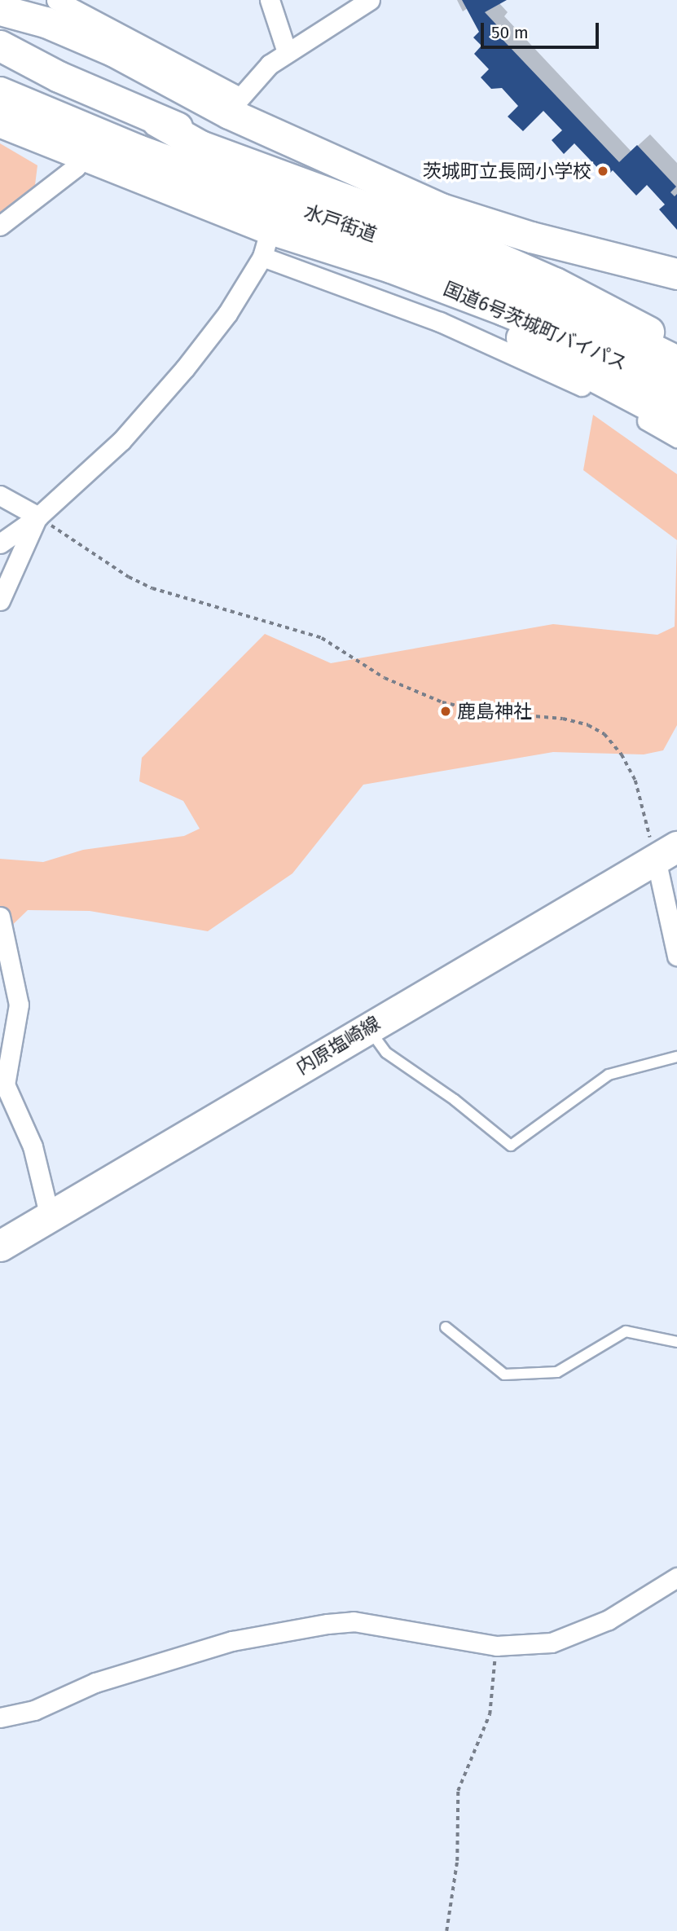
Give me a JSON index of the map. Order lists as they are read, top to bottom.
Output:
{
  "streets": {
    "highway": ["水戸街道", "国道6号茨城町バイパス"],
    "main road": ["内原塩崎線"]
  },
  "crossings": [
    ["水戸街道", "国道6号茨城町バイパス"]
  ],
  "places": ["茨城町立長岡小学校", "鹿島神社"],
  "scale_bar": "50 m"
}
